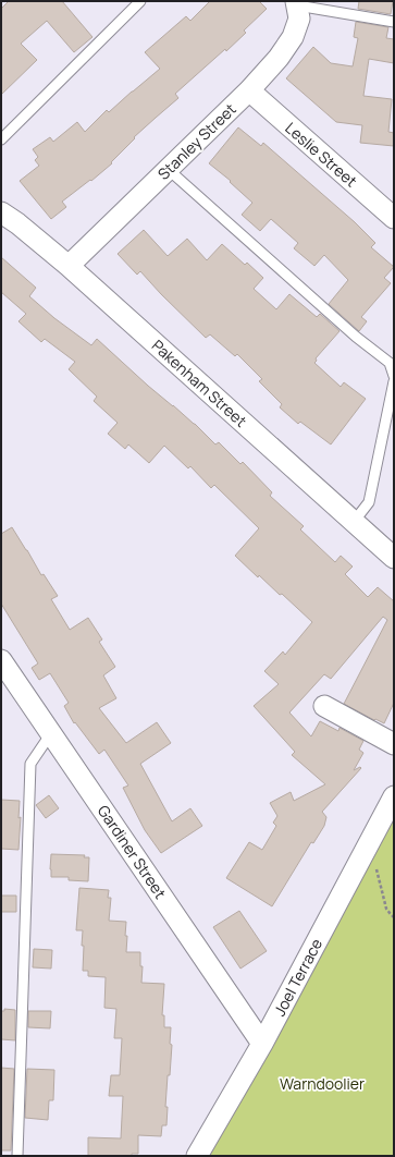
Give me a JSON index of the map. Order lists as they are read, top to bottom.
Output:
{
  "streets": {
    "street": [
      "Stanley Street",
      "Leslie Street",
      "Pakenham Street",
      "Gardiner Street",
      "Joel Terrace"
    ]
  },
  "crossings": [
    ["Stanley Street", "Leslie Street"],
    ["Stanley Street", "Pakenham Street"],
    ["Gardiner Street", "Joel Terrace"]
  ],
  "parks": ["Warndoolier"]
}
